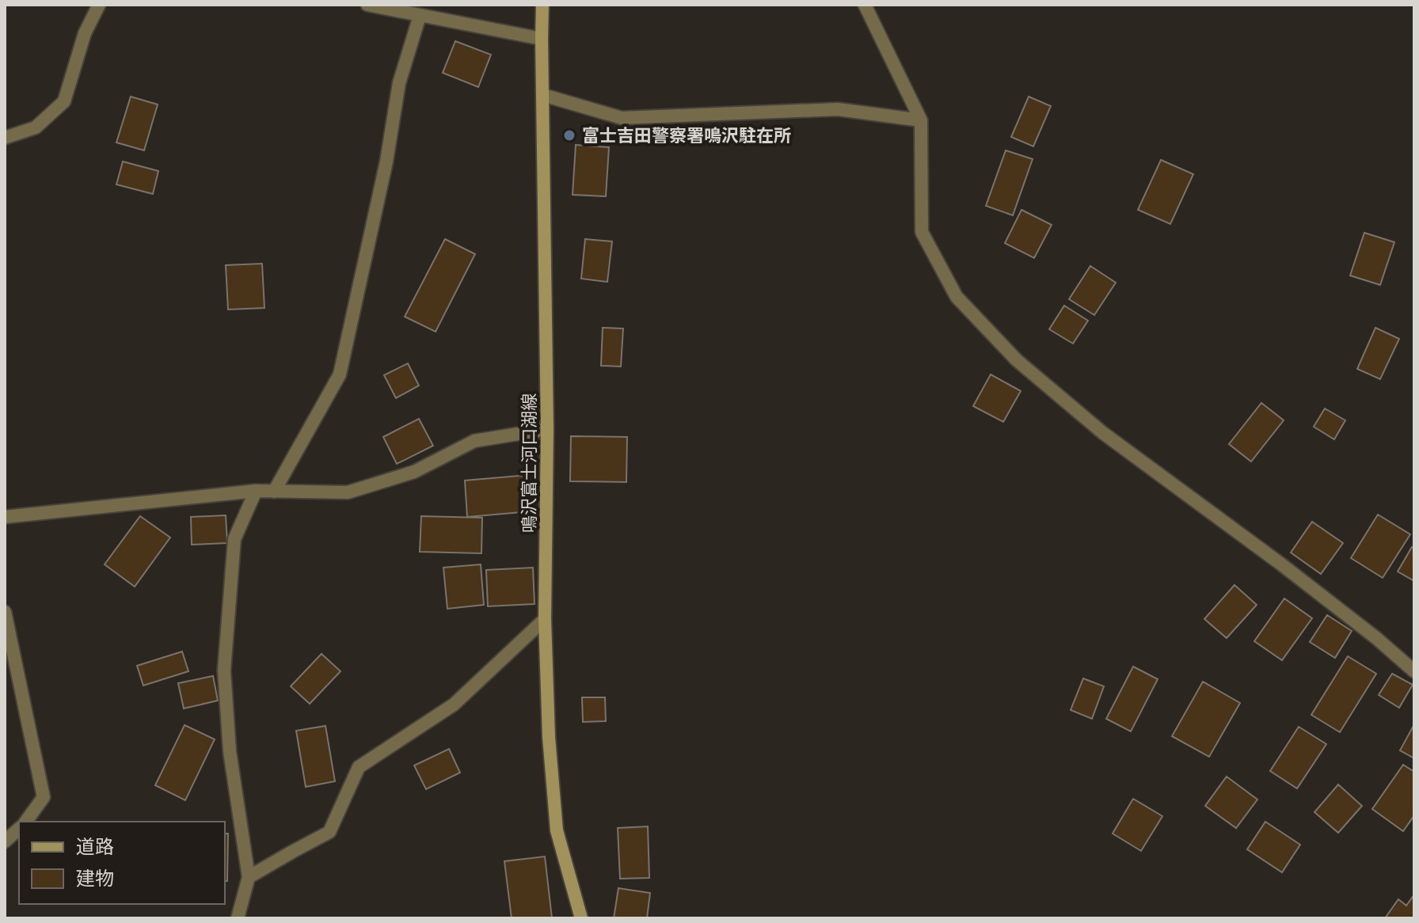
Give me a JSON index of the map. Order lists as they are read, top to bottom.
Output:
{
  "streets": {
    "main road": ["鳴沢富士河口湖線"]
  },
  "places": ["富士吉田警察署鳴沢駐在所"],
  "legend": ["道路", "建物"]
}
